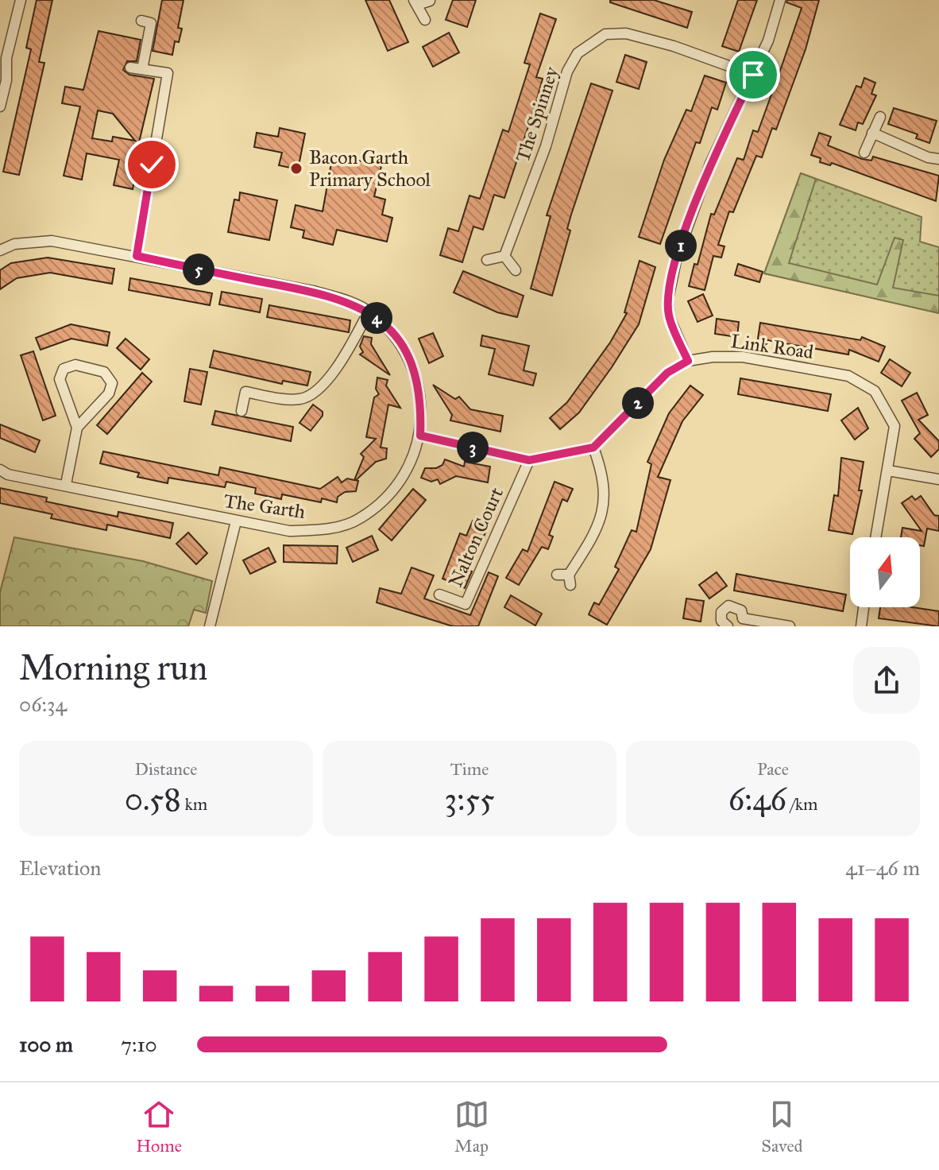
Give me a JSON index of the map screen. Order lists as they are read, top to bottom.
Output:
{
  "streets": {
    "street": [
      "The Spinney",
      "Link Road",
      "The Garth",
      "Nalton Court"
    ]
  },
  "places": ["Bacon Garth Primary School"],
  "north": "top",
  "page": {
    "pins": [
      "1",
      "5",
      "4",
      "2",
      "3"
    ],
    "heading": ["Morning run", "06:34"],
    "stats": [
      ["Distance", "0.58 km"],
      ["Time", "3:55"],
      ["Pace", "6:46 /km"]
    ],
    "chart": ["Elevation", "41–46 m"],
    "list": [
      {
        "name": "100 m",
        "note": "7:10"
      }
    ],
    "tabs": ["Home", "Map", "Saved"]
  }
}
